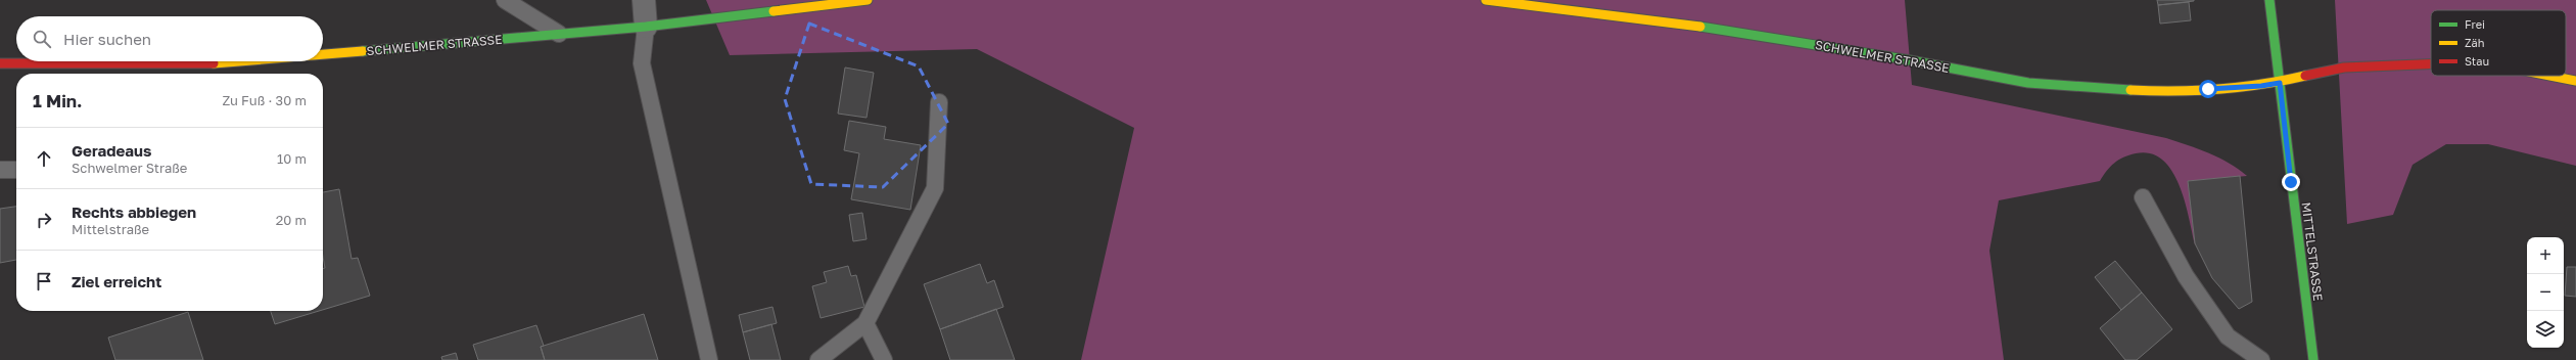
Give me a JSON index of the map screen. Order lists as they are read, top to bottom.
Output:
{
  "streets": {
    "main road": ["SCHWELMER STRASSE", "MITTELSTRASSE"]
  },
  "crossings": [
    ["SCHWELMER STRASSE", "MITTELSTRASSE"]
  ],
  "legend": ["Frei", "Zäh", "Stau"],
  "page": {
    "search": "Hier suchen",
    "heading": ["1 Min.", "Zu Fuß · 30 m"],
    "list": [
      ["Geradeaus", "Schwelmer Straße", "10 m"],
      ["Rechts abbiegen", "Mittelstraße", "20 m"],
      "Ziel erreicht"
    ],
    "map_buttons": ["+", "−"]
  }
}
